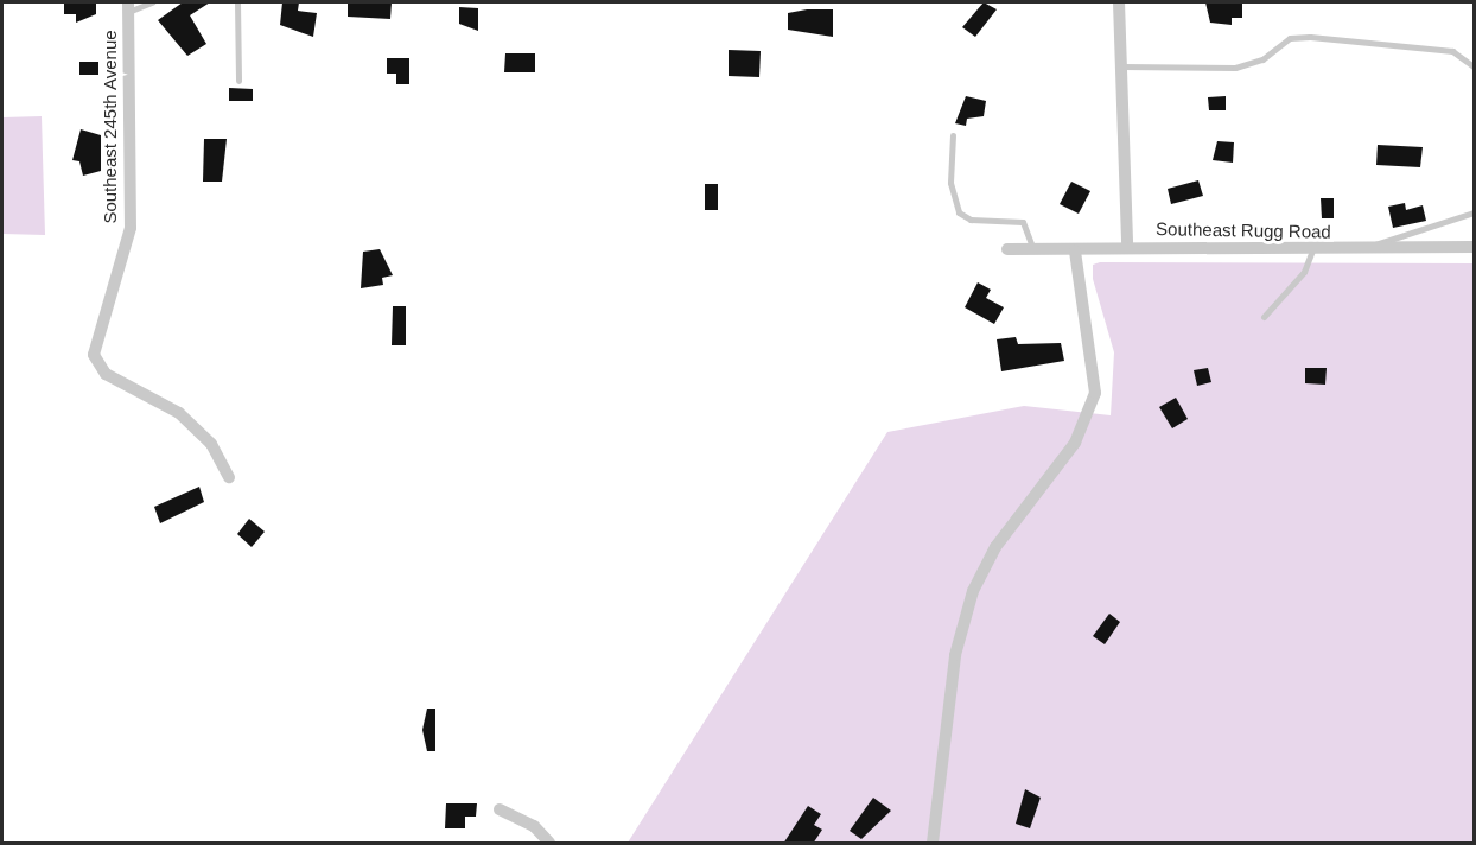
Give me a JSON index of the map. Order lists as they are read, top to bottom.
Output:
{
  "streets": {
    "street": ["Southeast 245th Avenue", "Southeast Rugg Road"]
  }
}
